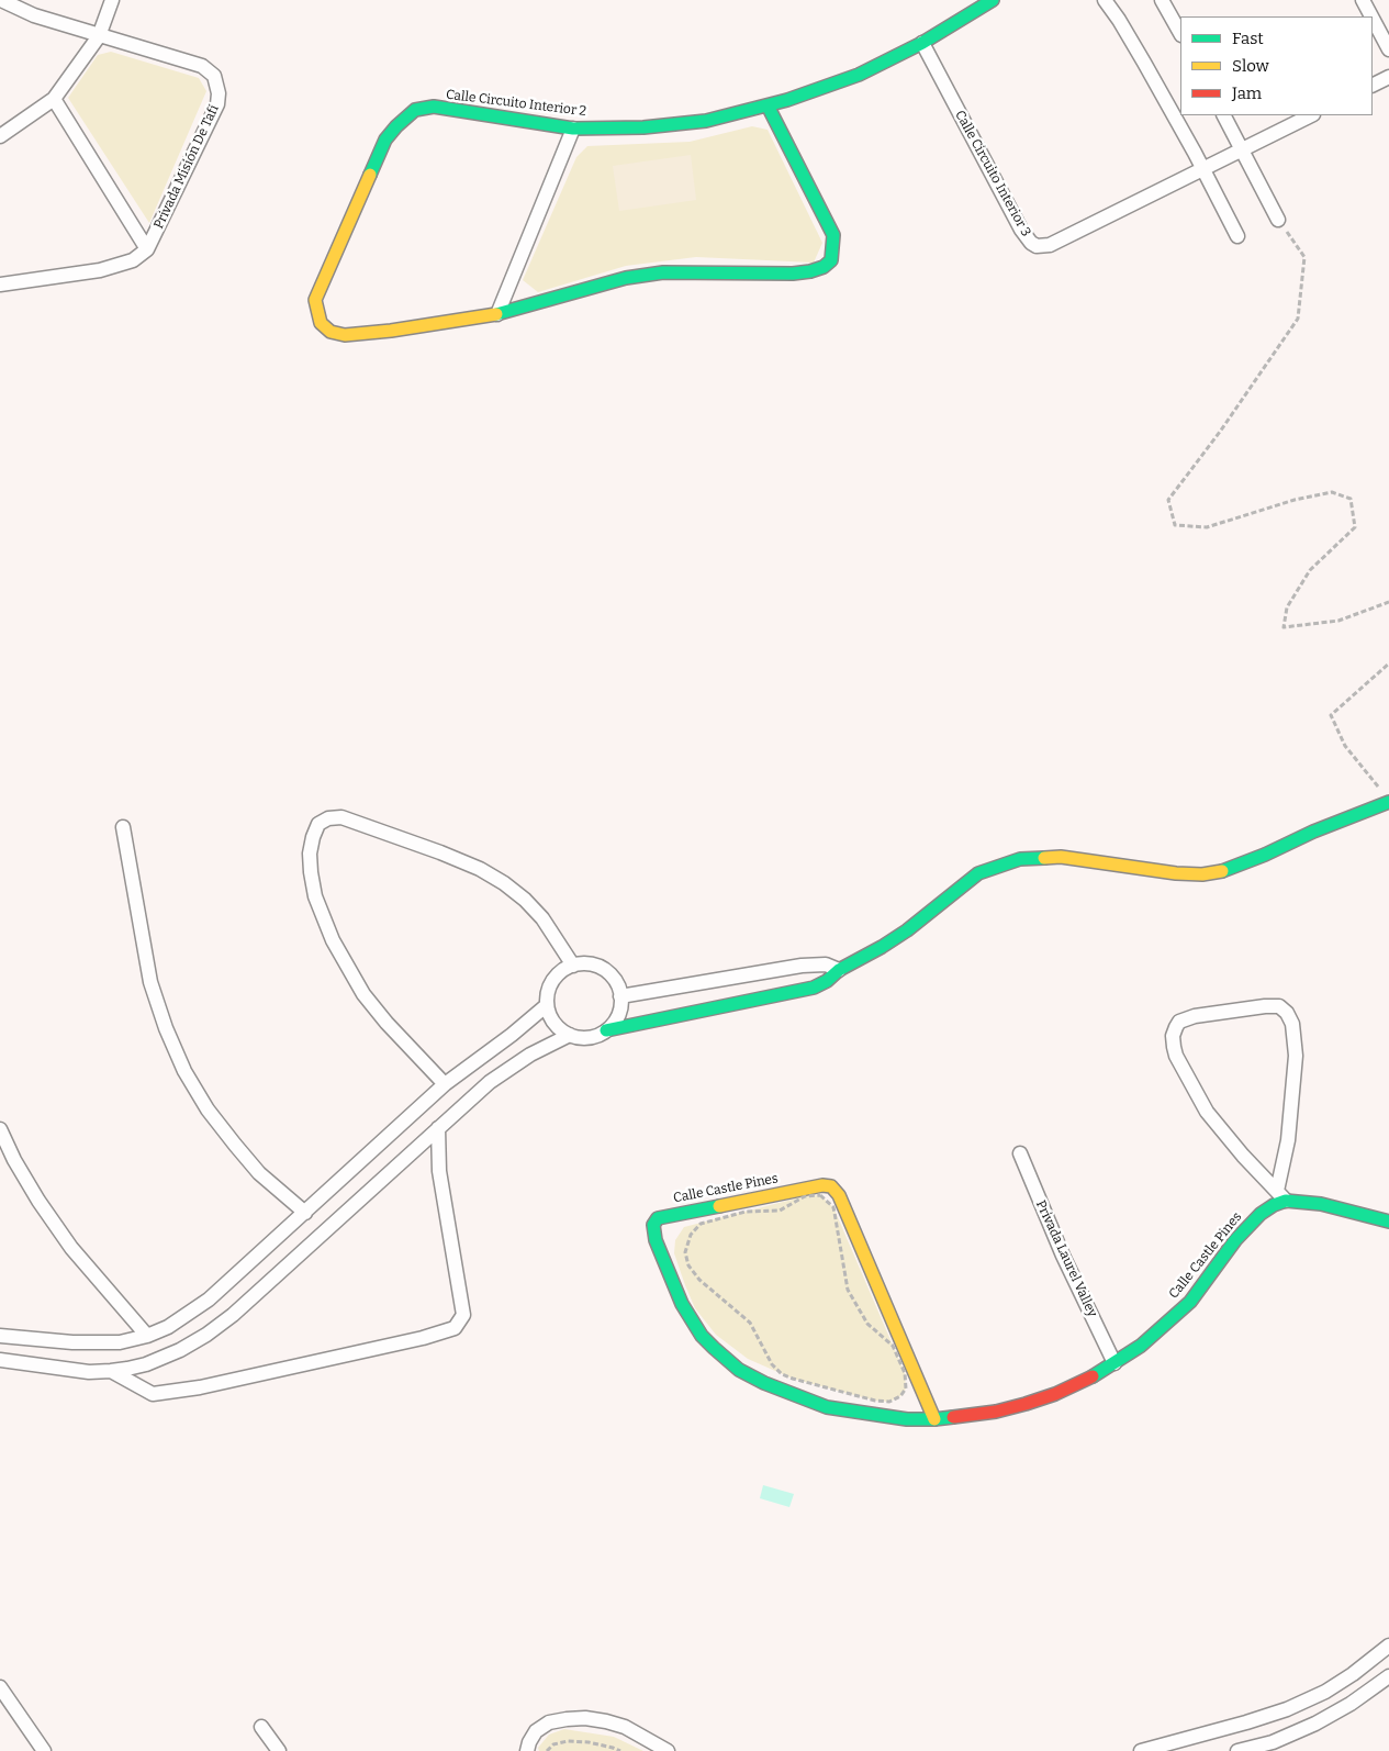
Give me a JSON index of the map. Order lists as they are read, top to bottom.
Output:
{
  "streets": {
    "street": [
      "Calle Circuito Interior 2",
      "Privada Misión De Tafi",
      "Calle Circuito Interior 3",
      "Calle Castle Pines",
      "Privada Laurel Valley"
    ]
  },
  "crossings": [
    ["Calle Circuito Interior 2", "Calle Circuito Interior 3"],
    ["Calle Castle Pines", "Privada Laurel Valley"]
  ],
  "legend": ["Fast", "Slow", "Jam"]
}
